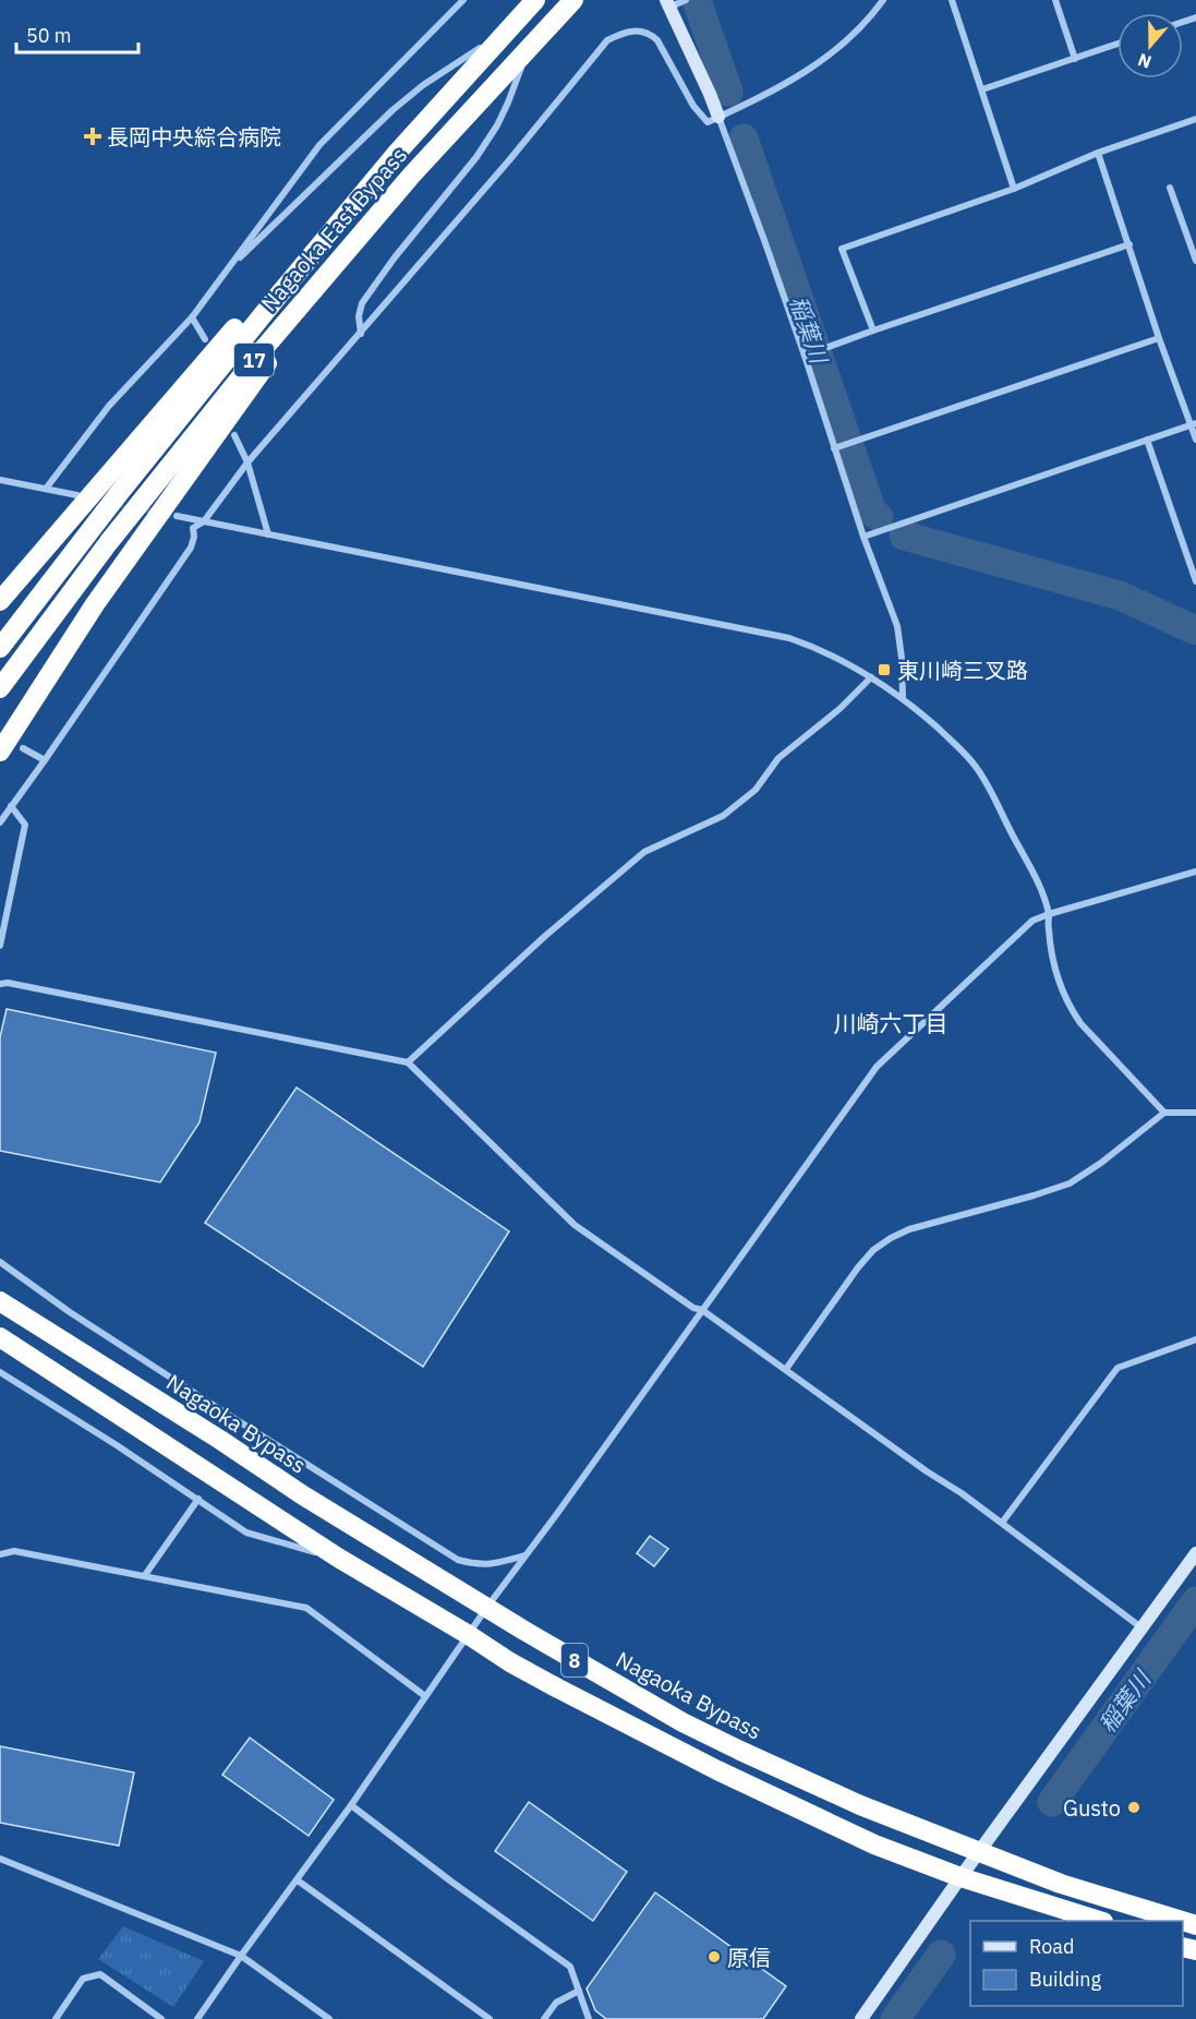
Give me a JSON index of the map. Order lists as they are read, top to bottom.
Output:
{
  "streets": {
    "highway": [
      "Nagaoka East Bypass",
      "17",
      "Nagaoka Bypass",
      "8"
    ]
  },
  "crossings": [
    ["Nagaoka East Bypass", "17"]
  ],
  "districts": ["川崎六丁目"],
  "water": ["稲葉川"],
  "places": {
    "health": ["長岡中央綜合病院"],
    "transit": ["東川崎三叉路"],
    "other": ["Gusto", "原信"]
  },
  "legend": ["Road", "Building"],
  "scale_bar": "50 m",
  "north": "bottom"
}
